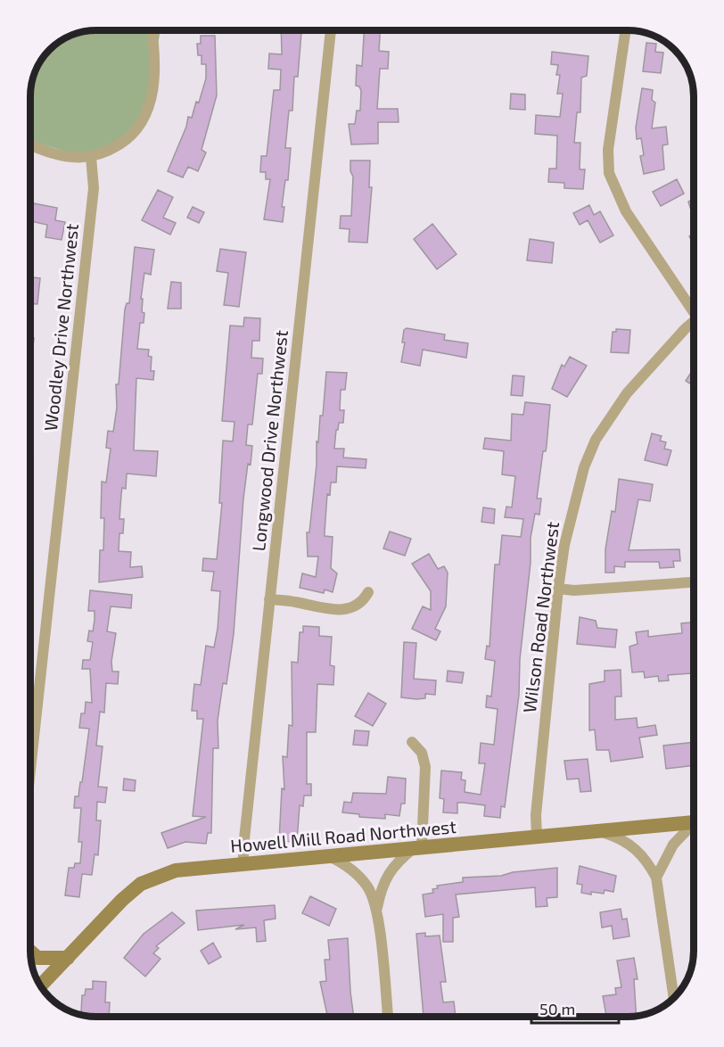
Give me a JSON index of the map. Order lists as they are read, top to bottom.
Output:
{
  "streets": {
    "main road": ["Howell Mill Road Northwest"],
    "street": ["Woodley Drive Northwest", "Longwood Drive Northwest", "Wilson Road Northwest"]
  },
  "crossings": [
    ["Longwood Drive Northwest", "Howell Mill Road Northwest"],
    ["Wilson Road Northwest", "Howell Mill Road Northwest"]
  ],
  "scale_bar": "50 m"
}
